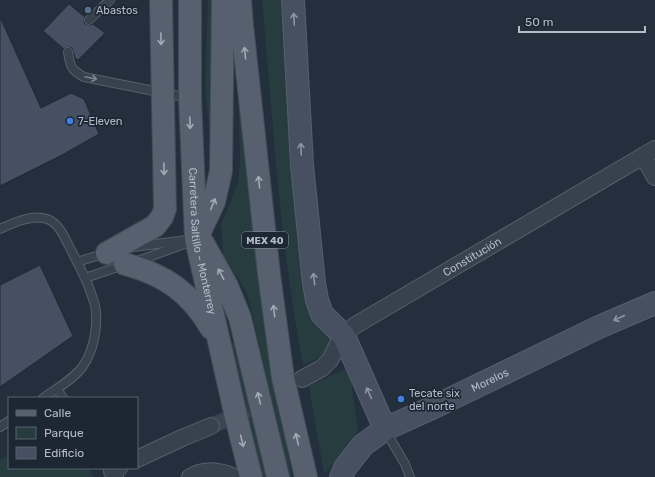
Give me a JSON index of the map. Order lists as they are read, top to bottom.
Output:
{
  "streets": {
    "main road": ["MEX 40", "Carretera Saltillo - Monterrey"],
    "street": ["Constitución", "Morelos"]
  },
  "one_way": ["Morelos"],
  "places": ["Abastos", "7-Eleven", "Tecate six del norte"],
  "legend": ["Calle", "Parque", "Edificio"],
  "scale_bar": "50 m"
}
